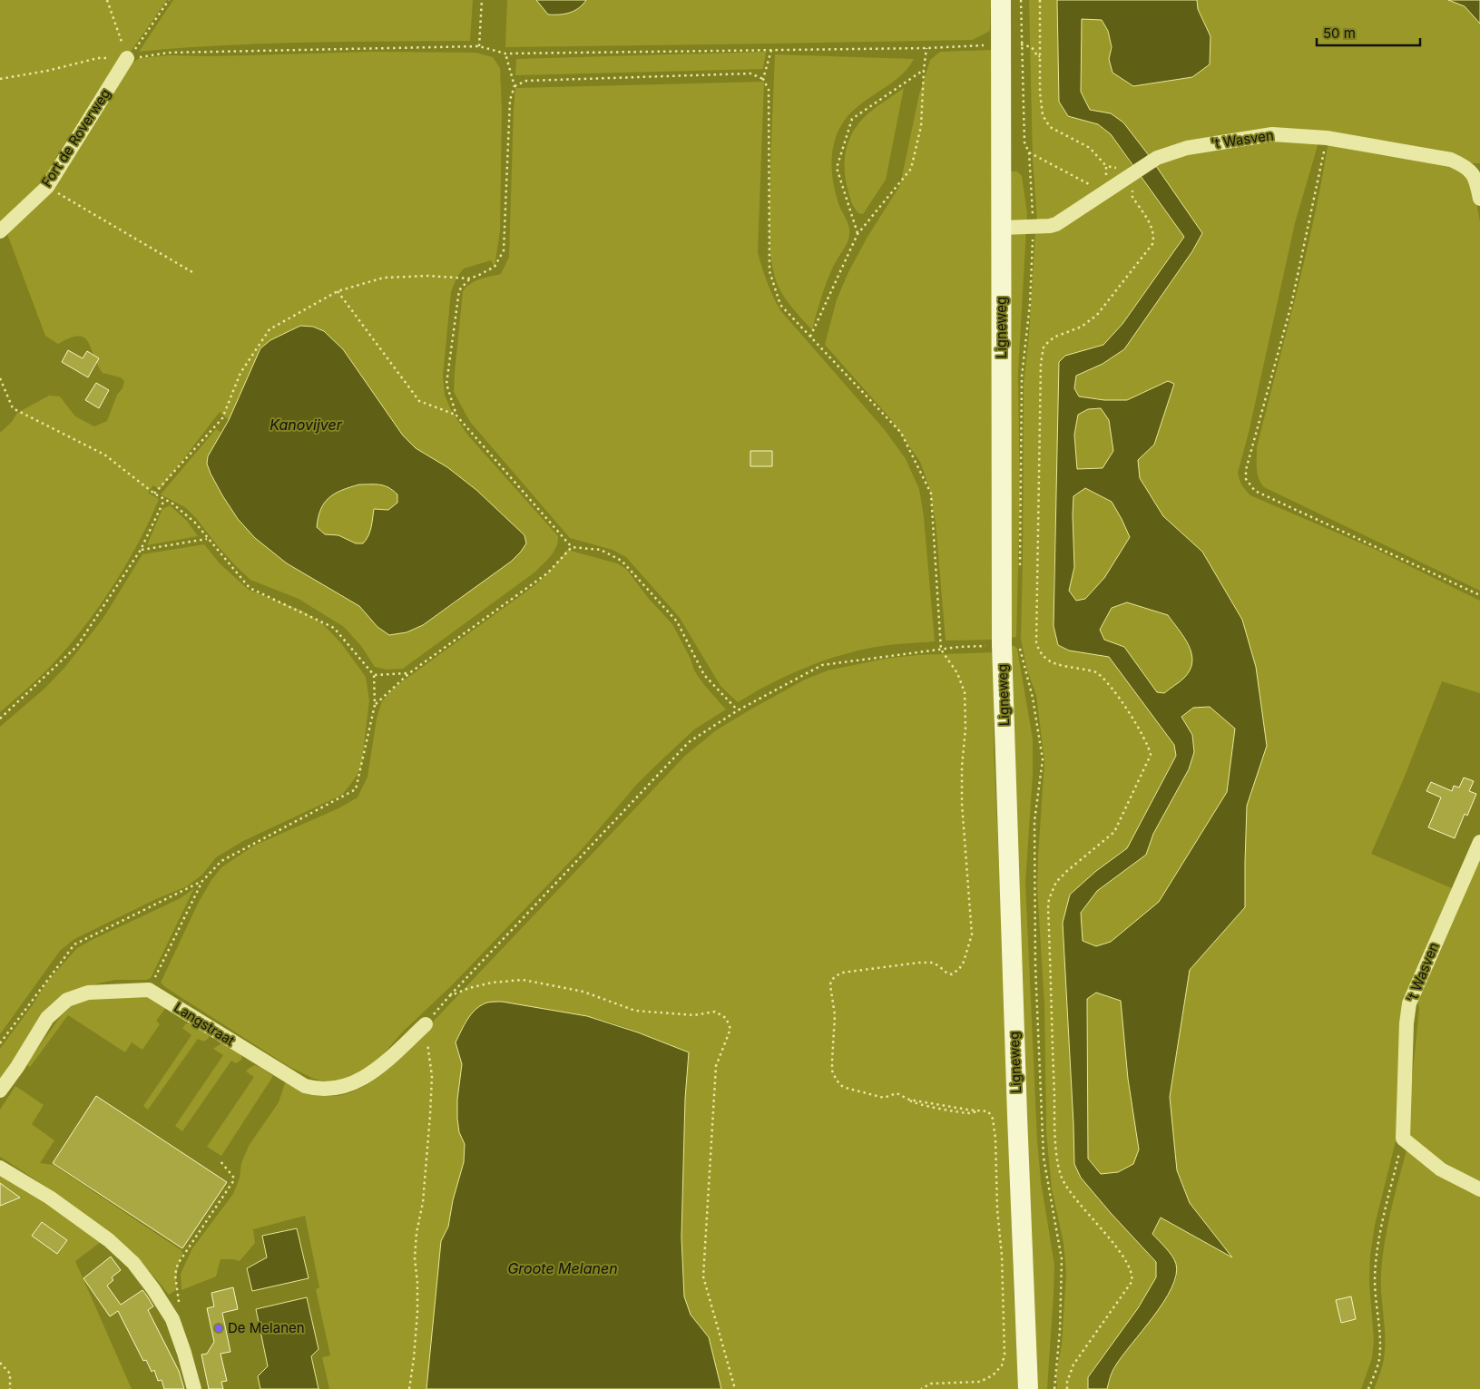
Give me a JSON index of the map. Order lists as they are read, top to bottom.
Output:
{
  "streets": {
    "street": [
      "Fort de Roverweg",
      "'t Wasven",
      "Ligneweg",
      "Langstraat"
    ]
  },
  "crossings": [
    ["'t Wasven", "Ligneweg"]
  ],
  "water": ["Kanovijver", "Groote Melanen"],
  "places": ["De Melanen"],
  "scale_bar": "50 m"
}
